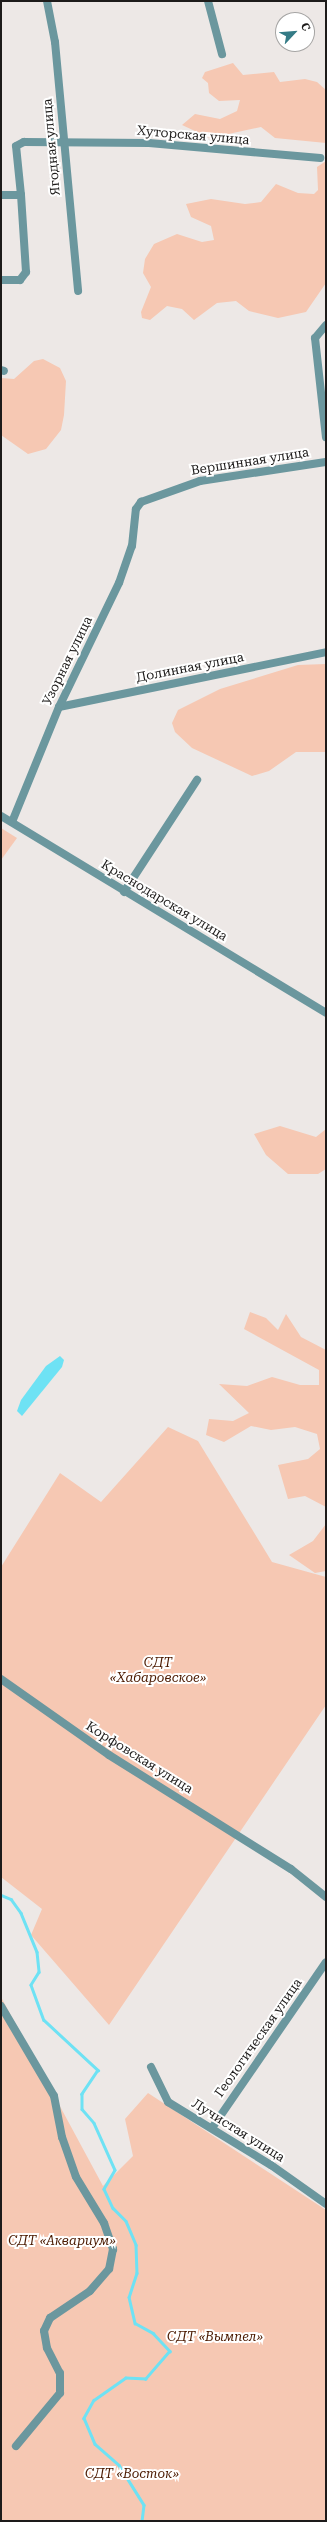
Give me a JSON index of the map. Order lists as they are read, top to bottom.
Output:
{
  "streets": {
    "street": [
      "Хуторская улица",
      "Ягодная улица",
      "Вершинная улица",
      "Узорная улица",
      "Долинная улица",
      "Краснодарская улица",
      "Корфовская улица",
      "Геологическая улица",
      "Лучистая улица"
    ]
  },
  "crossings": [
    ["Хуторская улица", "Ягодная улица"],
    ["Вершинная улица", "Узорная улица"],
    ["Узорная улица", "Долинная улица"],
    ["Узорная улица", "Краснодарская улица"],
    ["Геологическая улица", "Лучистая улица"]
  ],
  "parks": [
    "СДТ «Хабаровское»",
    "СДТ «Аквариум»",
    "СДТ «Вымпел»",
    "СДТ «Восток»"
  ],
  "north": "top right"
}
